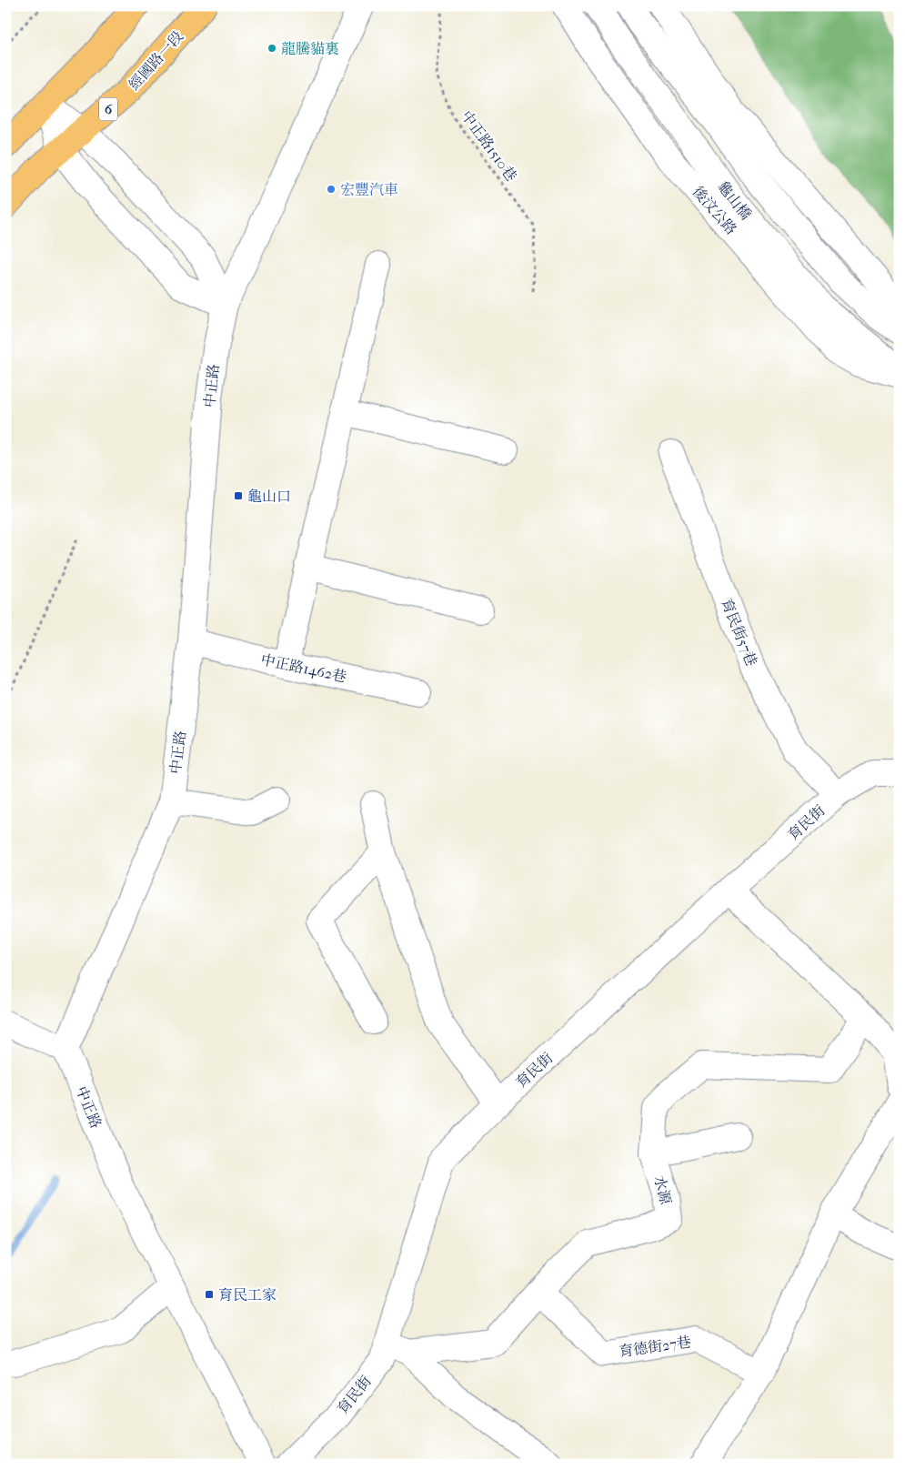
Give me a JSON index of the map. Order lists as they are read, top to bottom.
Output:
{
  "streets": {
    "main road": ["經國路一段", "6"],
    "street": [
      "龜山橋",
      "後汶公路",
      "中正路",
      "育民街57巷",
      "中正路1462巷",
      "育民街",
      "水源",
      "育德街27巷"
    ],
    "path": ["中正路1510巷"]
  },
  "crossings": [
    ["中正路", "中正路1462巷"],
    ["育民街57巷", "育民街"],
    ["水源", "育德街27巷"]
  ],
  "places": {
    "other": ["龍騰貓裏", "宏豐汽車"],
    "transit": ["龜山口", "育民工家"]
  }
}
